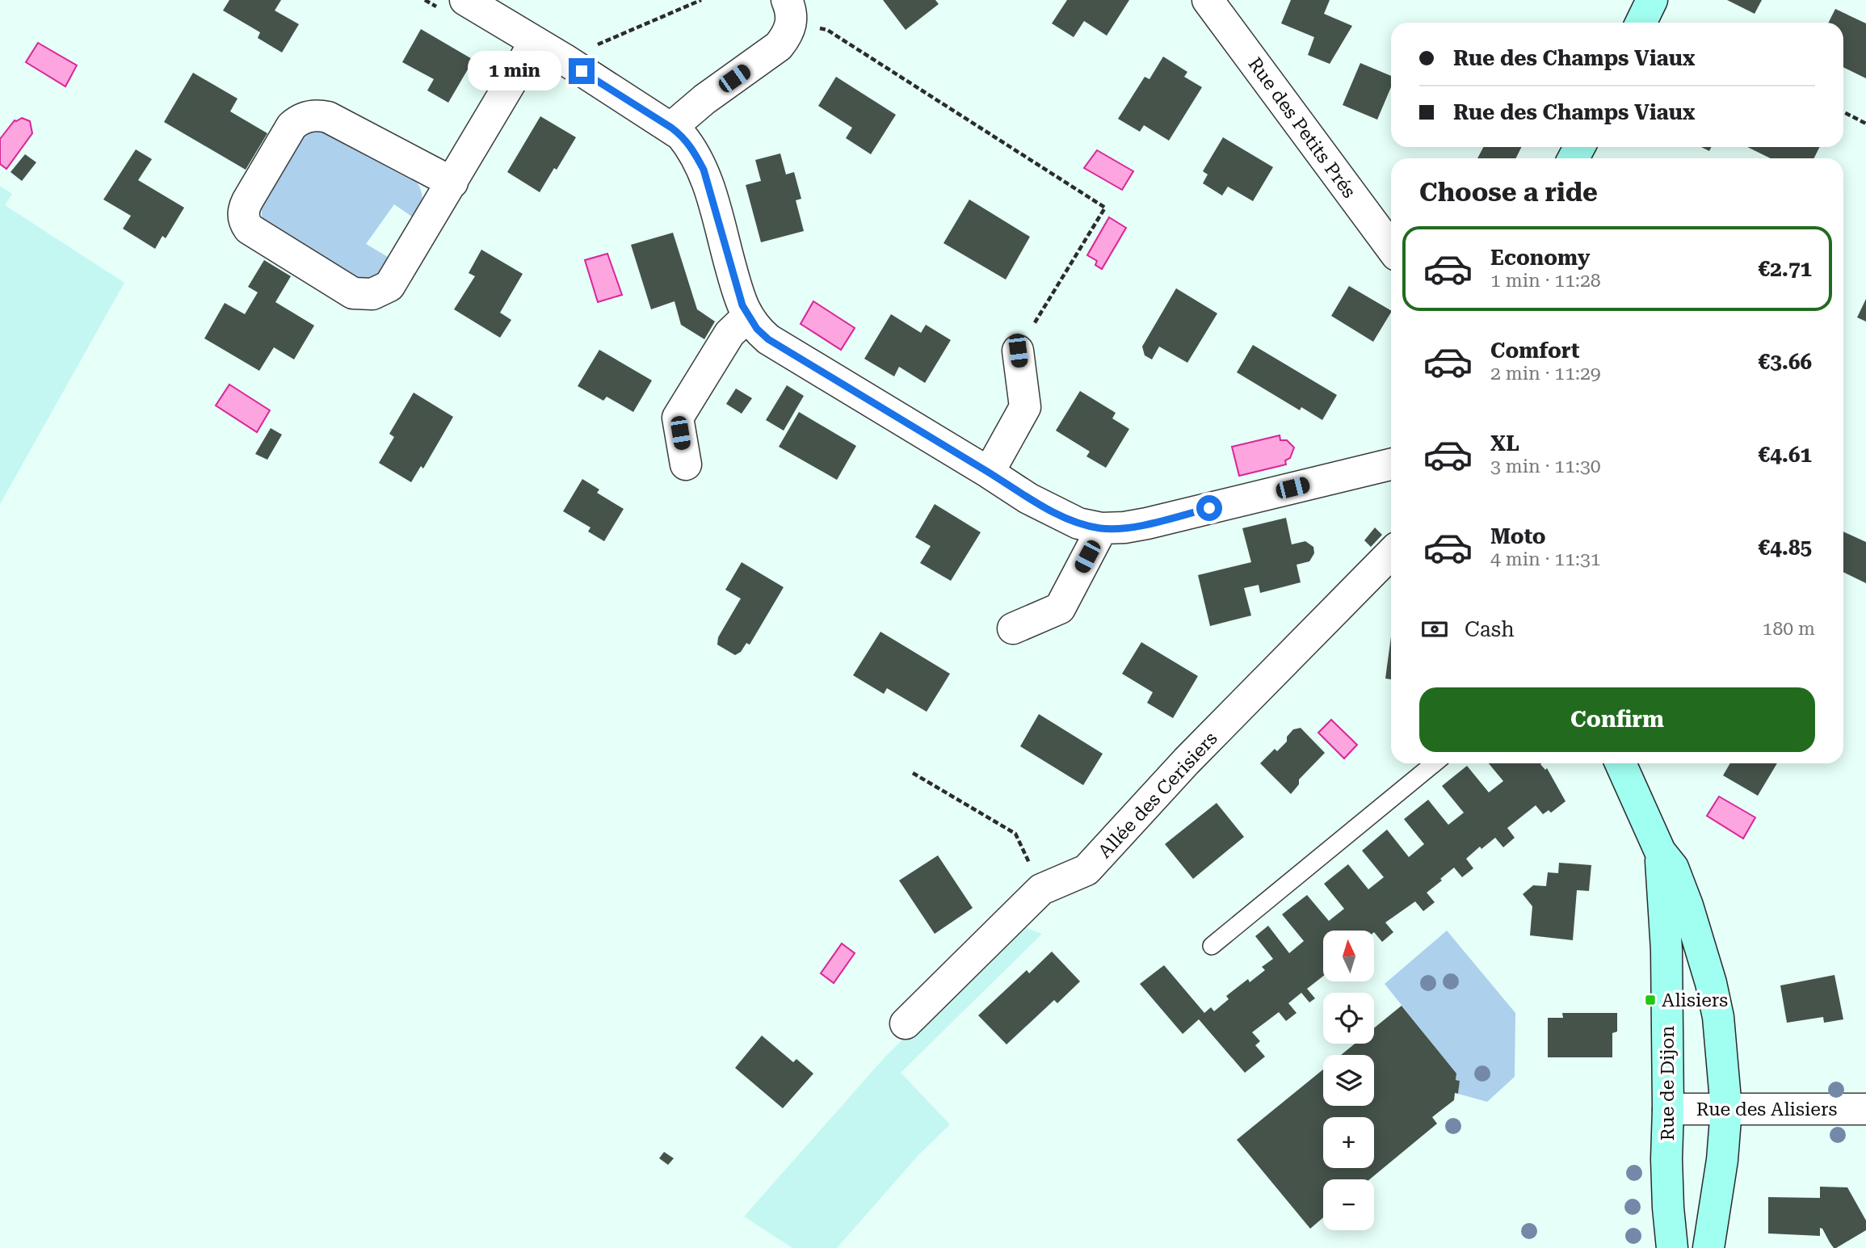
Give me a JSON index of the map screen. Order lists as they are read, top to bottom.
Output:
{
  "streets": {
    "street": [
      "Rue des Petits Prés",
      "Allée des Cerisiers",
      "Rue de Dijon",
      "Rue des Alisiers"
    ]
  },
  "crossings": [
    ["Rue de Dijon", "Rue des Alisiers"]
  ],
  "places": {
    "transit": ["Alisiers"]
  },
  "north": "top",
  "page": {
    "banner": ["Rue des Champs Viaux", "Rue des Champs Viaux"],
    "bubble": "1 min",
    "heading": "Choose a ride",
    "list": [
      {
        "name": "Economy",
        "note": "1 min · 11:28",
        "value": "€2.71"
      },
      {
        "name": "Comfort",
        "note": "2 min · 11:29",
        "value": "€3.66"
      },
      {
        "name": "XL",
        "note": "3 min · 11:30",
        "value": "€4.61"
      },
      {
        "name": "Moto",
        "note": "4 min · 11:31",
        "value": "€4.85"
      }
    ],
    "pay": ["Cash", "180 m"],
    "buttons": "Confirm",
    "map_buttons": ["+", "−"]
  }
}
